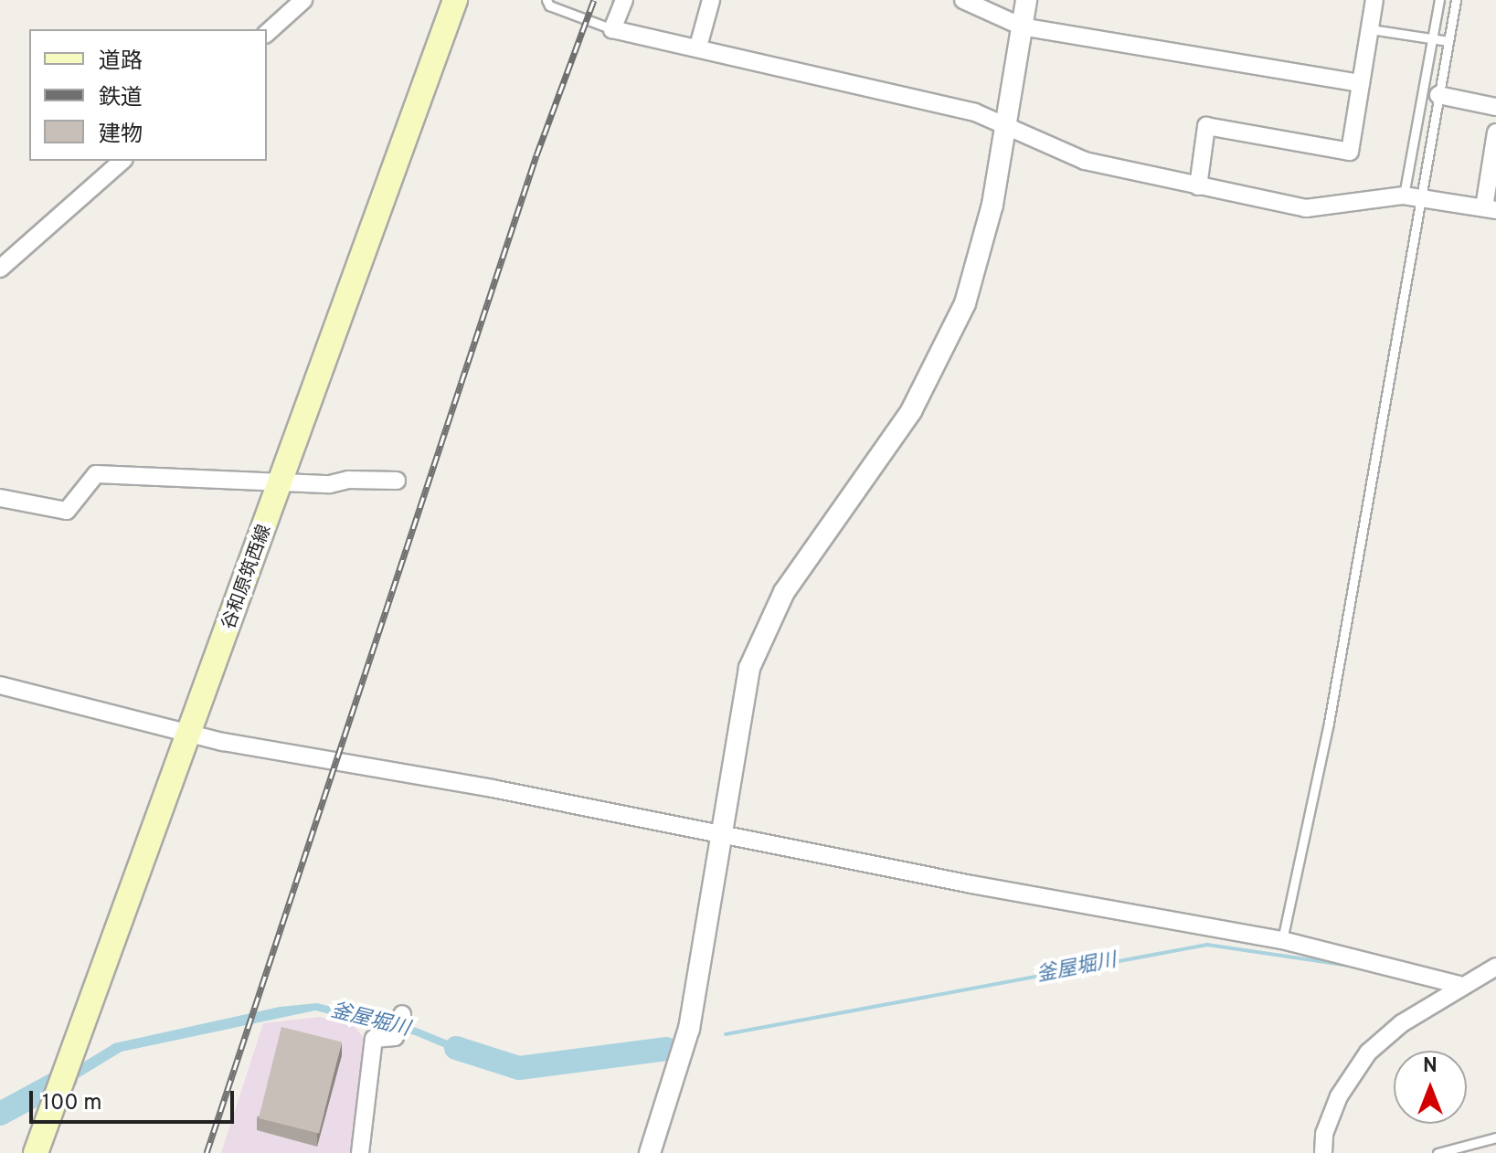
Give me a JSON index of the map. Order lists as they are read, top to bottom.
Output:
{
  "streets": {
    "main road": ["谷和原筑西線"]
  },
  "water": ["釜屋堀川"],
  "legend": ["道路", "鉄道", "建物"],
  "scale_bar": "100 m",
  "north": "top"
}
